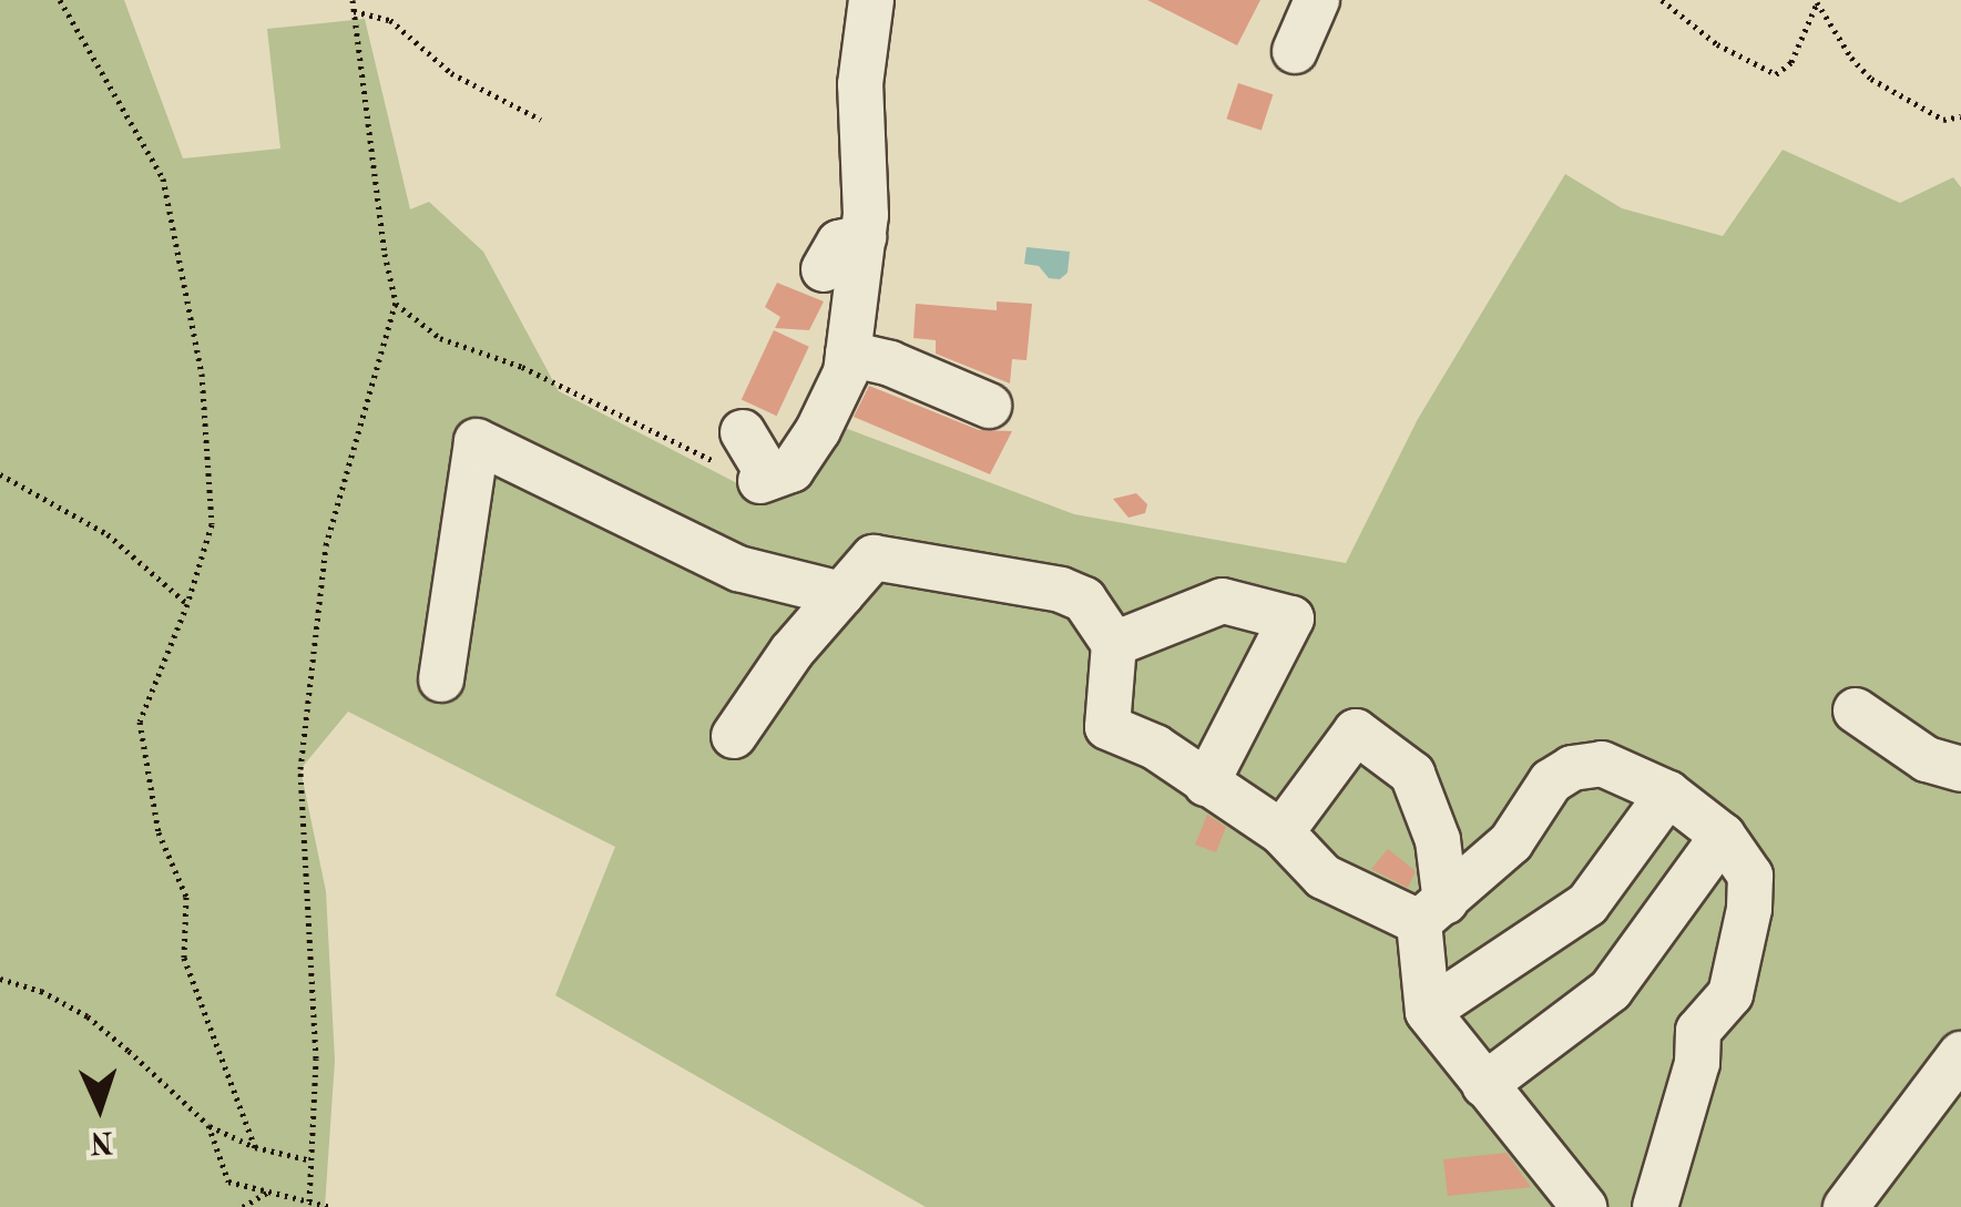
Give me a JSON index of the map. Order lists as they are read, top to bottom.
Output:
{
  "north": "bottom"
}
